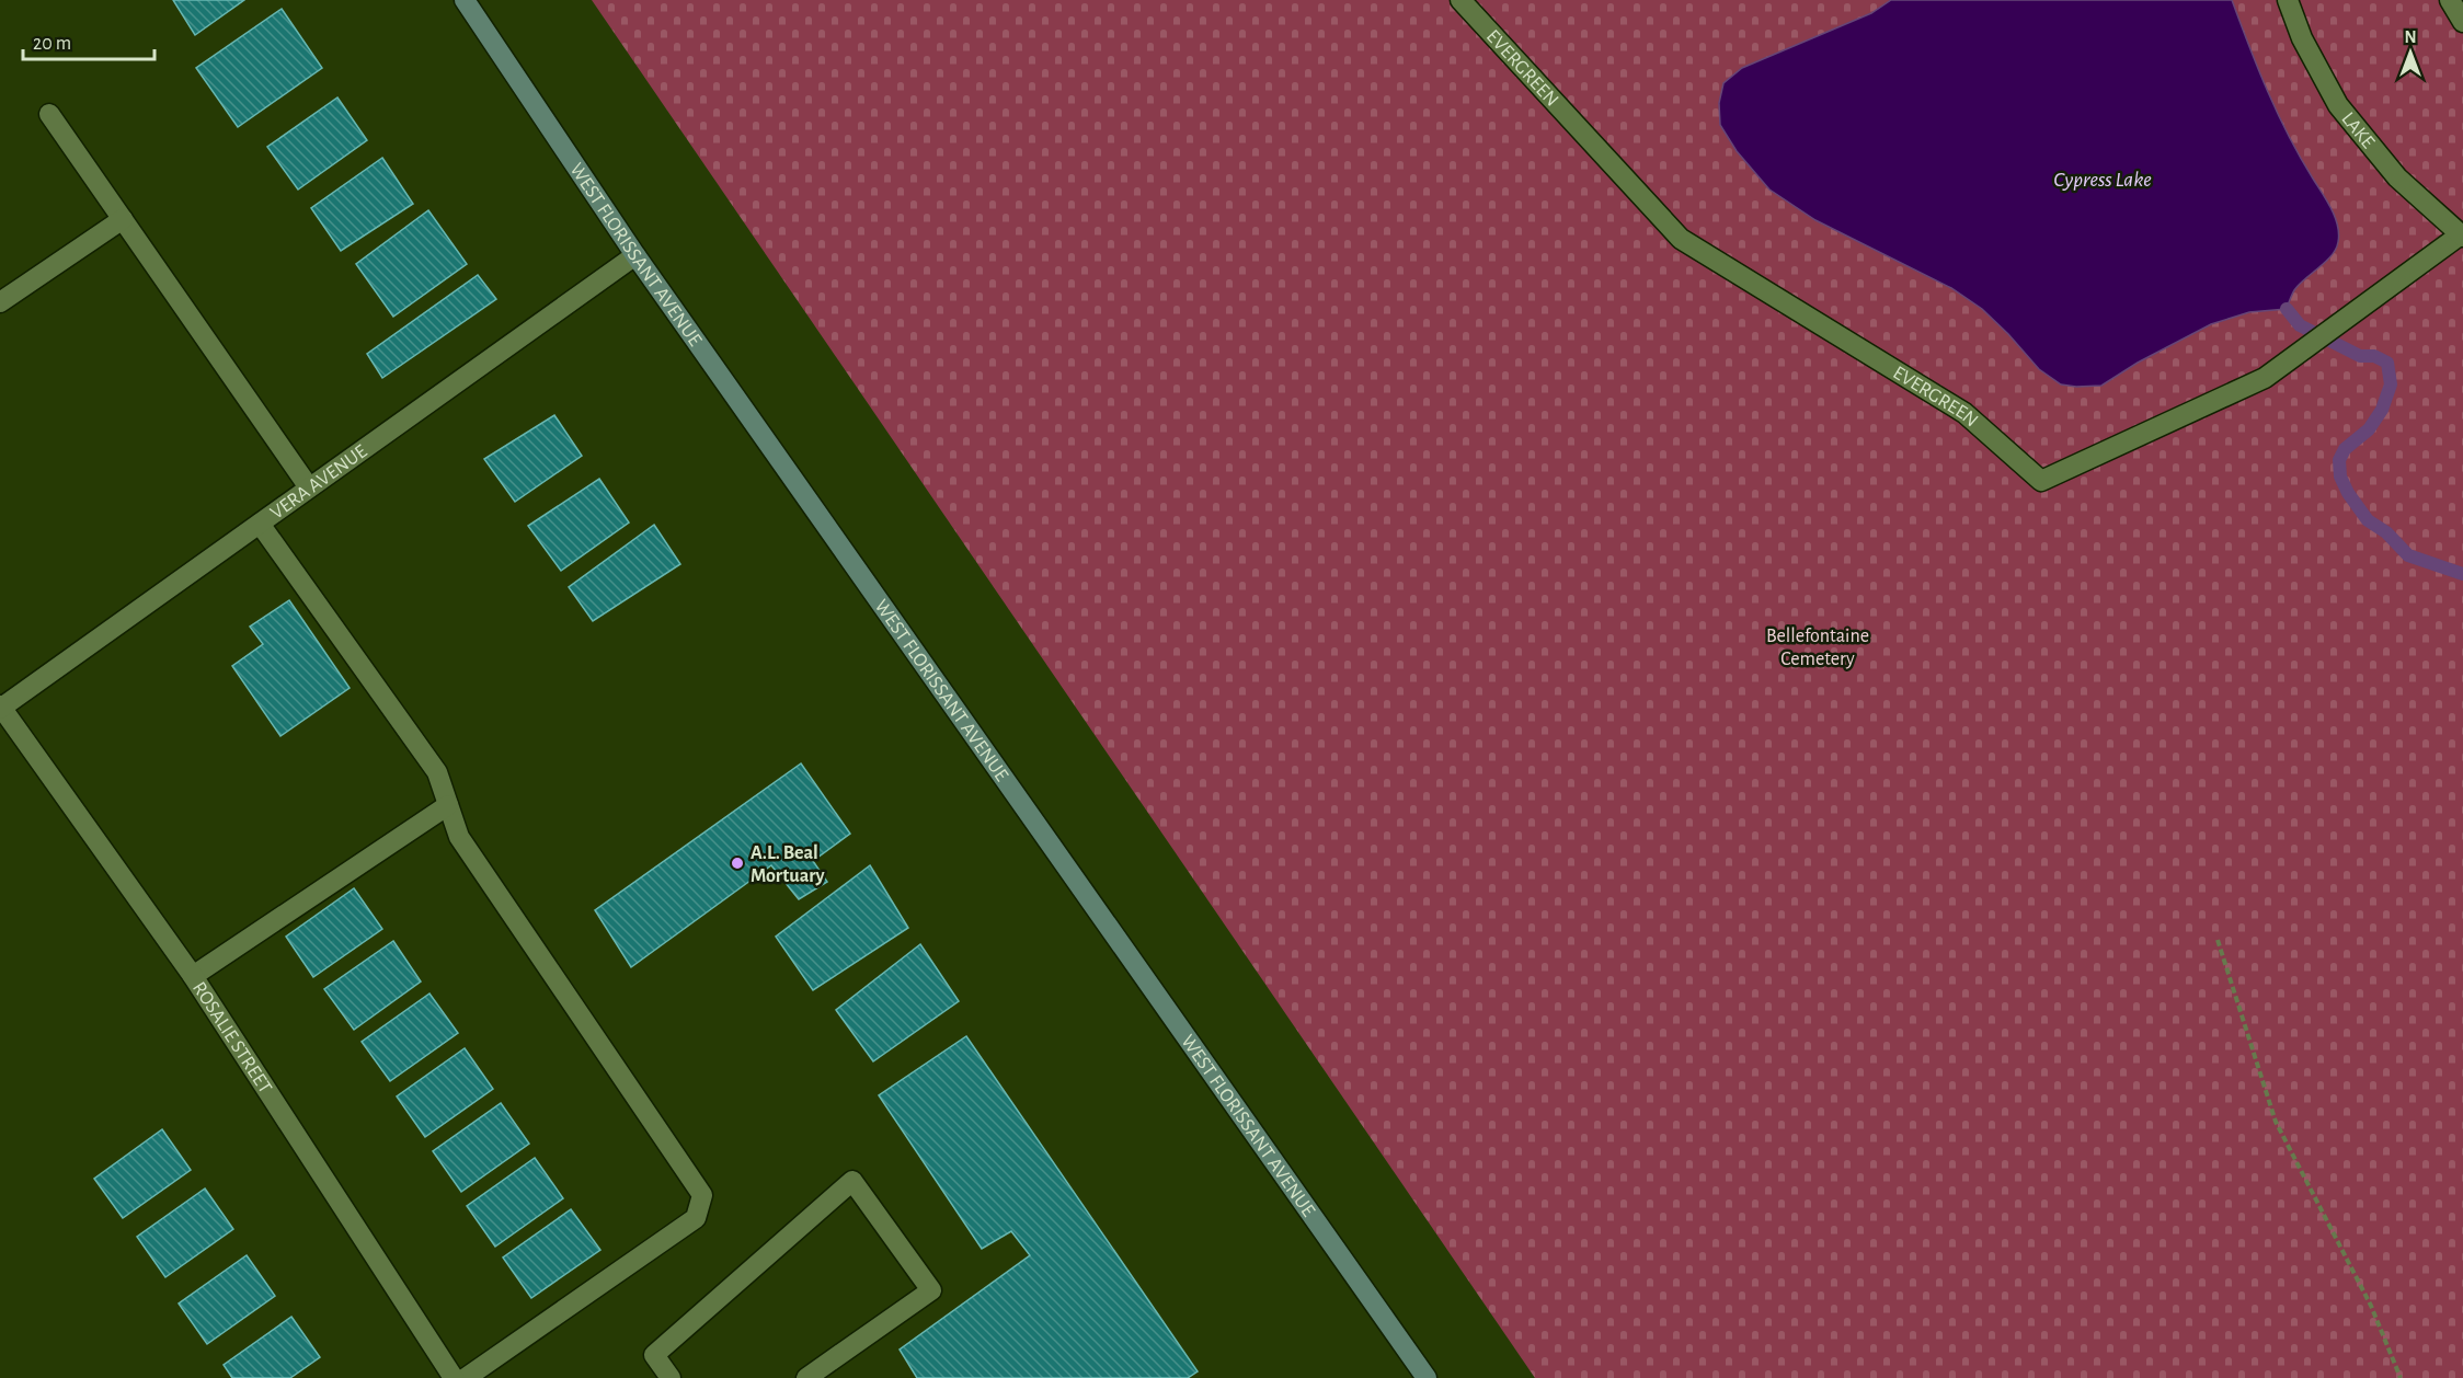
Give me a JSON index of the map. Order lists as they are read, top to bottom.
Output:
{
  "streets": {
    "main road": ["WEST FLORISSANT AVENUE"],
    "street": [
      "EVERGREEN",
      "LAKE",
      "VERA AVENUE",
      "ROSALIE STREET"
    ]
  },
  "crossings": [
    ["EVERGREEN", "LAKE"],
    ["WEST FLORISSANT AVENUE", "VERA AVENUE"],
    ["VERA AVENUE", "ROSALIE STREET"]
  ],
  "water": ["Cypress Lake"],
  "parks": ["Bellefontaine Cemetery"],
  "places": ["A.L. Beal Mortuary"],
  "scale_bar": "20 m",
  "north": "top"
}
